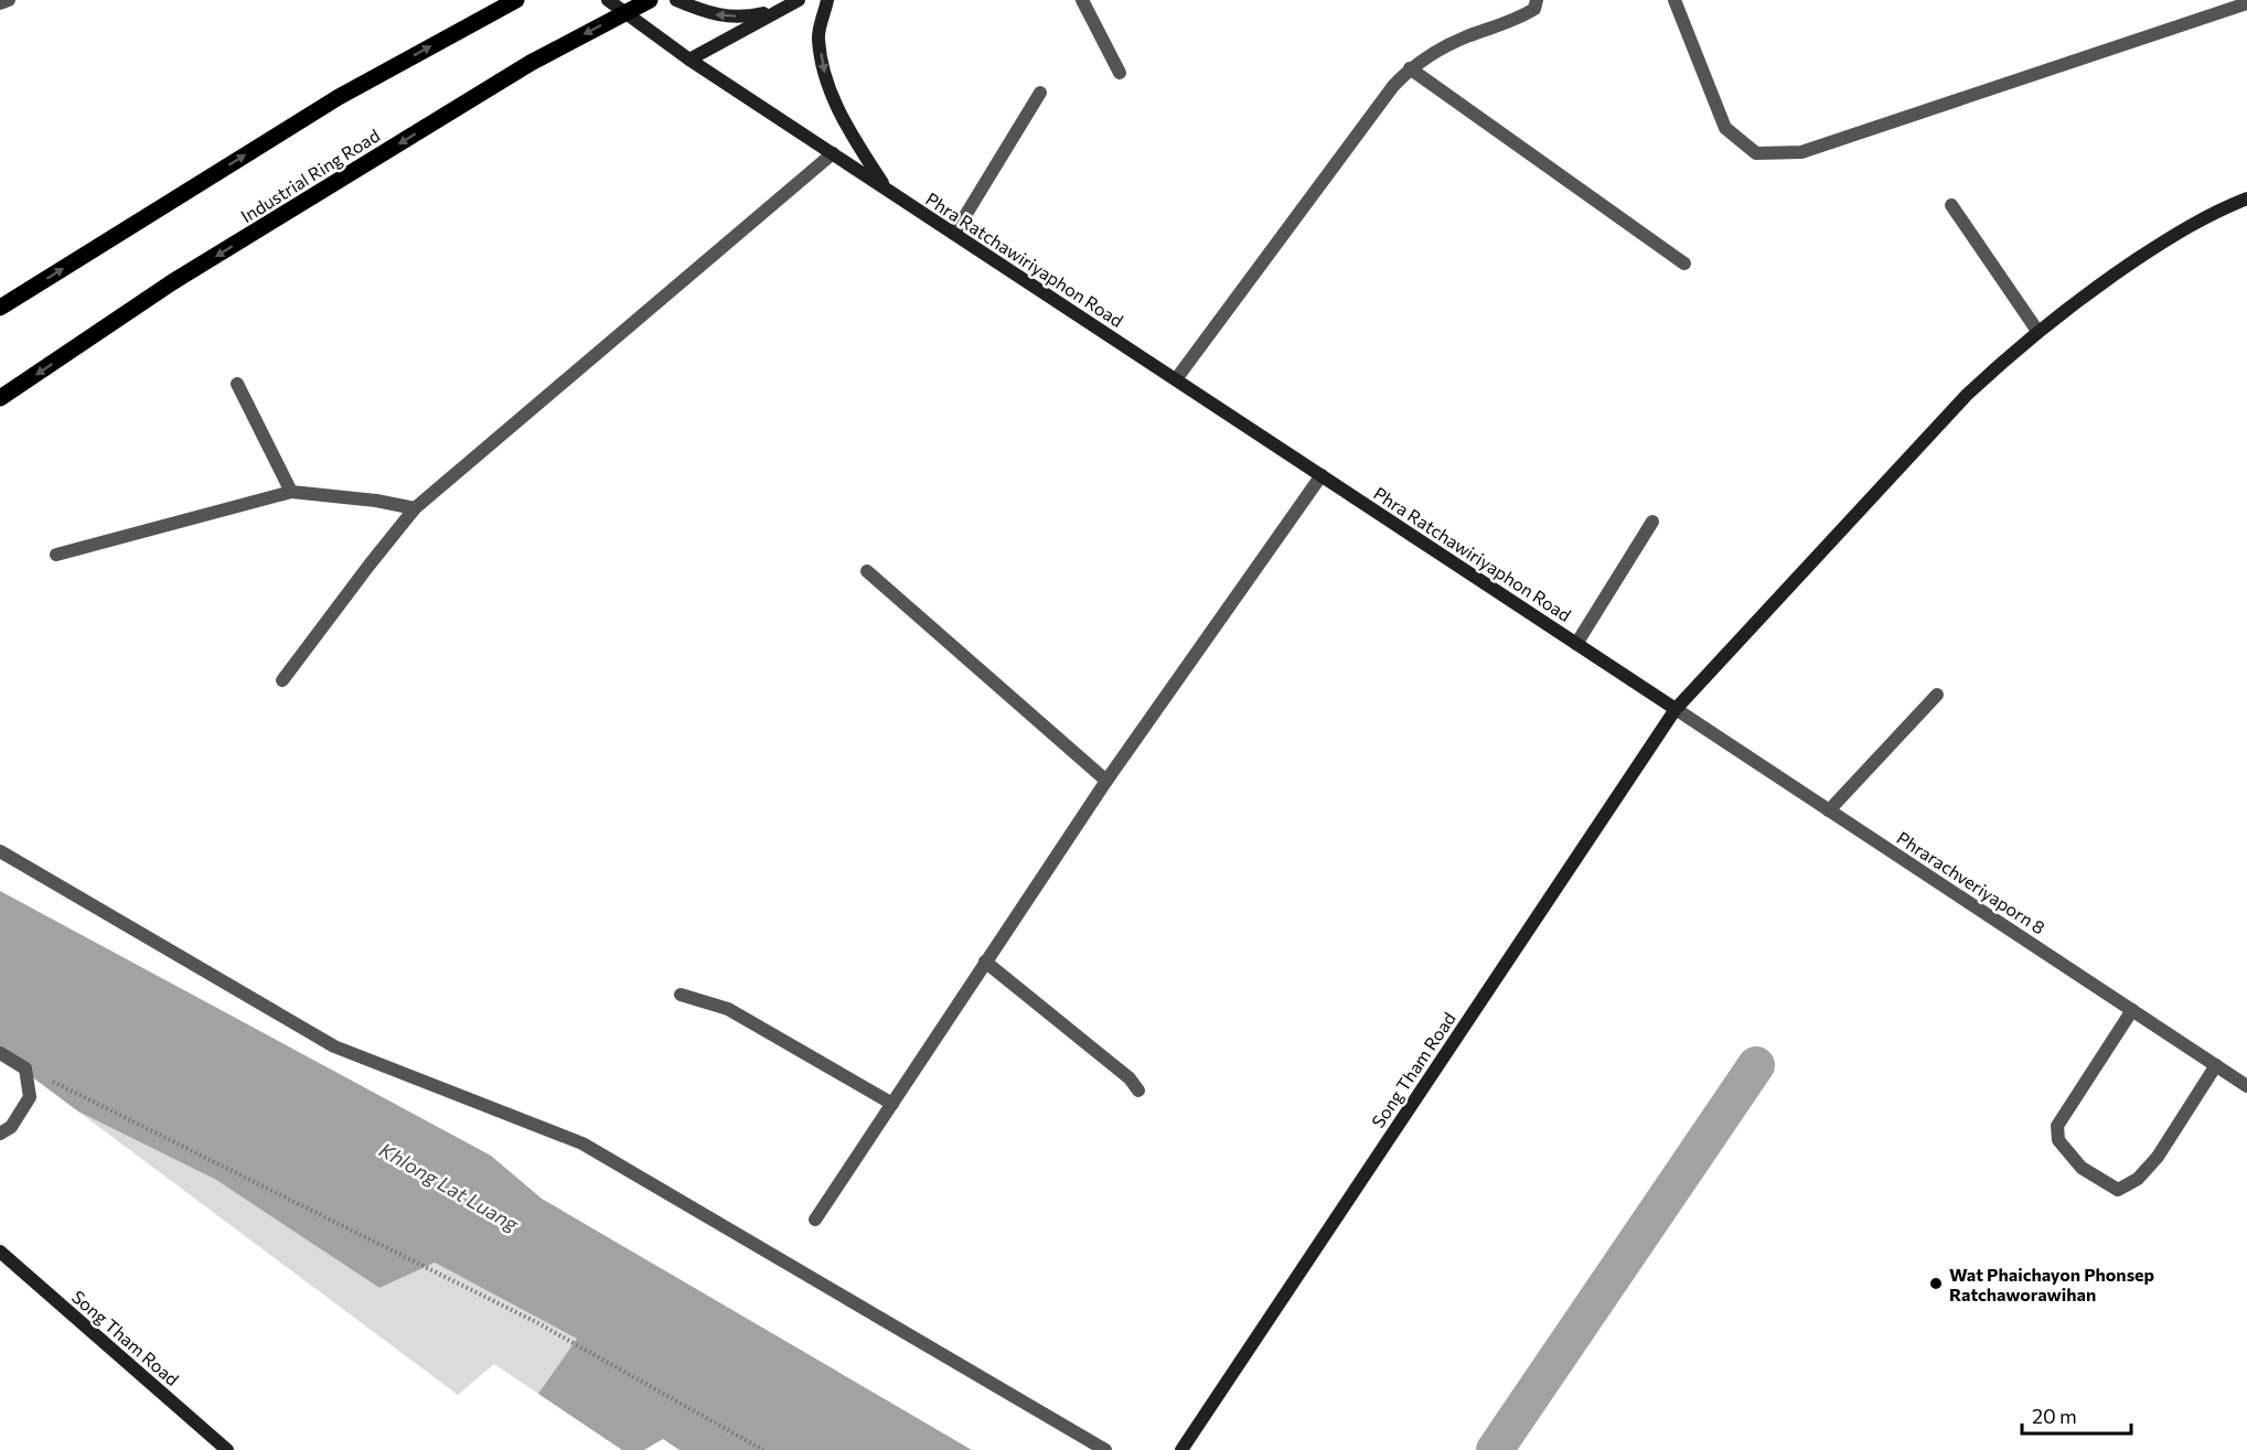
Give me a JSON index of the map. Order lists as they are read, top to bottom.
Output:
{
  "streets": {
    "main road": ["Industrial Ring Road", "Phra Ratchawiriyaphon Road", "Song Tham Road"],
    "street": ["Phrarachveriyaporn 8"]
  },
  "crossings": [
    ["Phra Ratchawiriyaphon Road", "Phrarachveriyaporn 8"],
    ["Phra Ratchawiriyaphon Road", "Song Tham Road"],
    ["Phrarachveriyaporn 8", "Song Tham Road"]
  ],
  "water": ["Khlong Lat Luang"],
  "places": ["Wat Phaichayon Phonsep Ratchaworawihan"],
  "scale_bar": "20 m"
}
